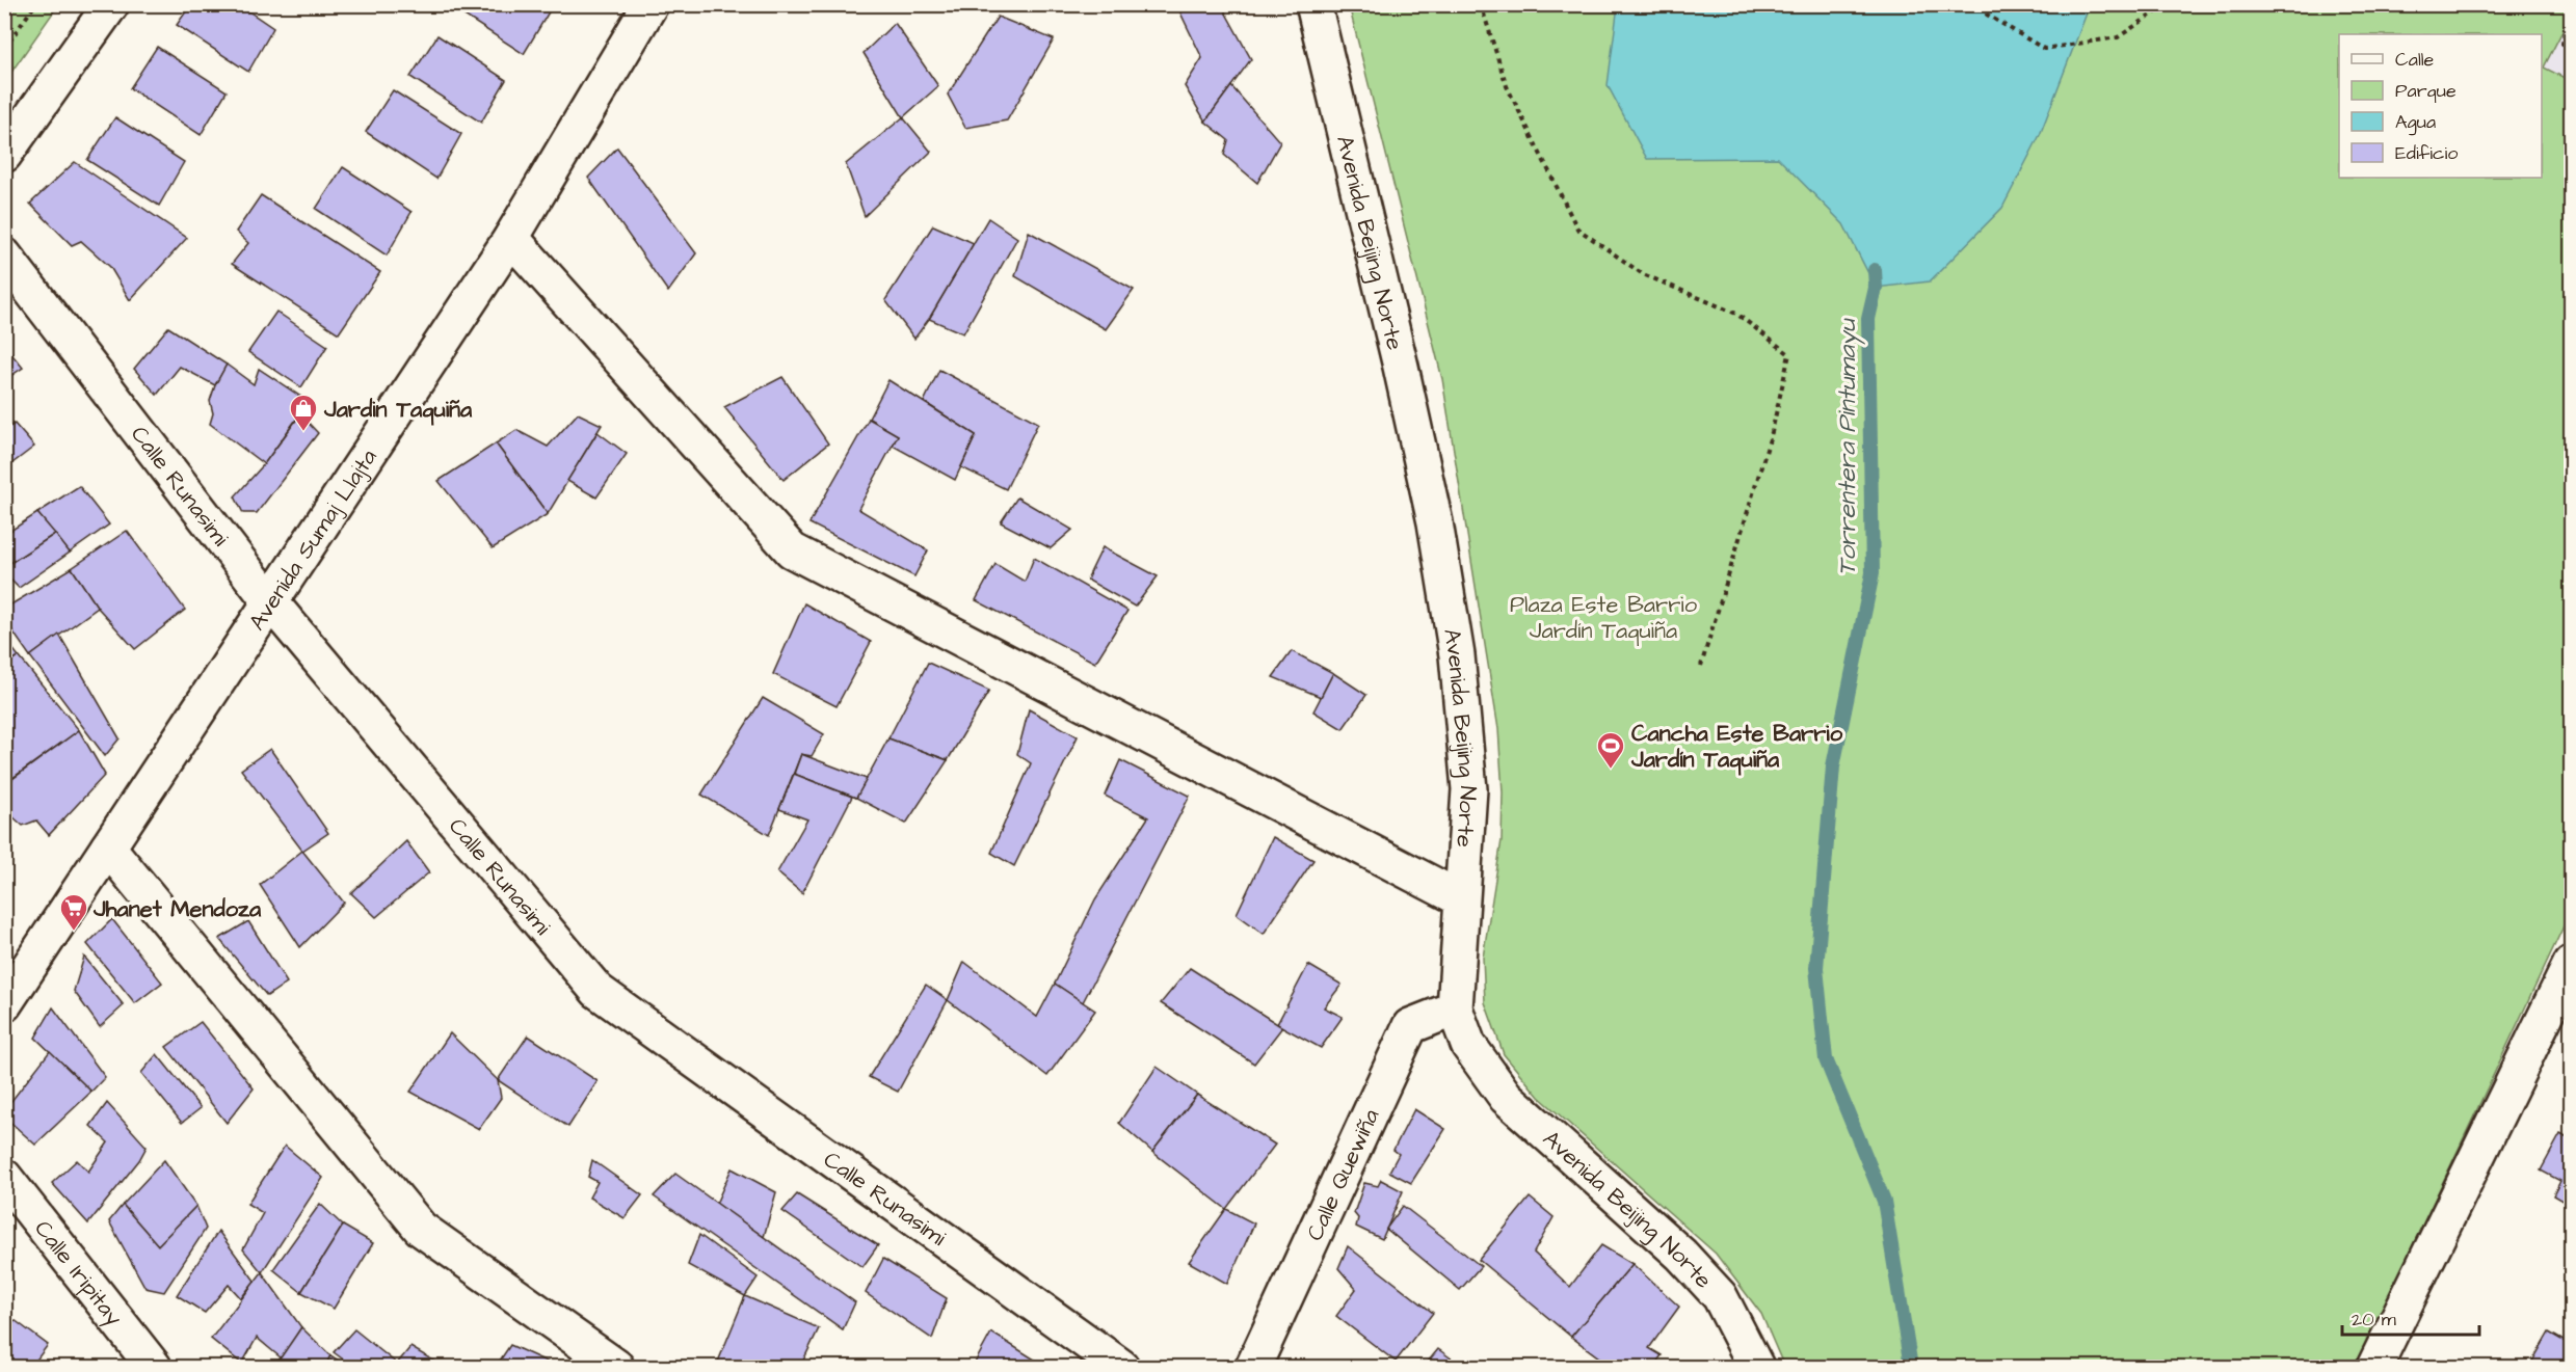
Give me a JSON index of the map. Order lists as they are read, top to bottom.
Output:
{
  "streets": {
    "street": [
      "Avenida Beijing Norte",
      "Calle Runasimi",
      "Avenida Sumaj Llajta",
      "Calle Quewiña",
      "Calle Iripitay"
    ]
  },
  "crossings": [
    ["Avenida Beijing Norte", "Calle Quewiña"],
    ["Calle Runasimi", "Avenida Sumaj Llajta"]
  ],
  "water": ["Torrentera Pintumayu"],
  "parks": ["Plaza Este Barrio Jardín Taquiña"],
  "places": {
    "shop": ["Jardin Taquiña"],
    "sports": ["Cancha Este Barrio Jardín Taquiña"],
    "supermarket": ["Jhanet Mendoza"]
  },
  "legend": [
    "Calle",
    "Parque",
    "Agua",
    "Edificio"
  ],
  "scale_bar": "20 m"
}
